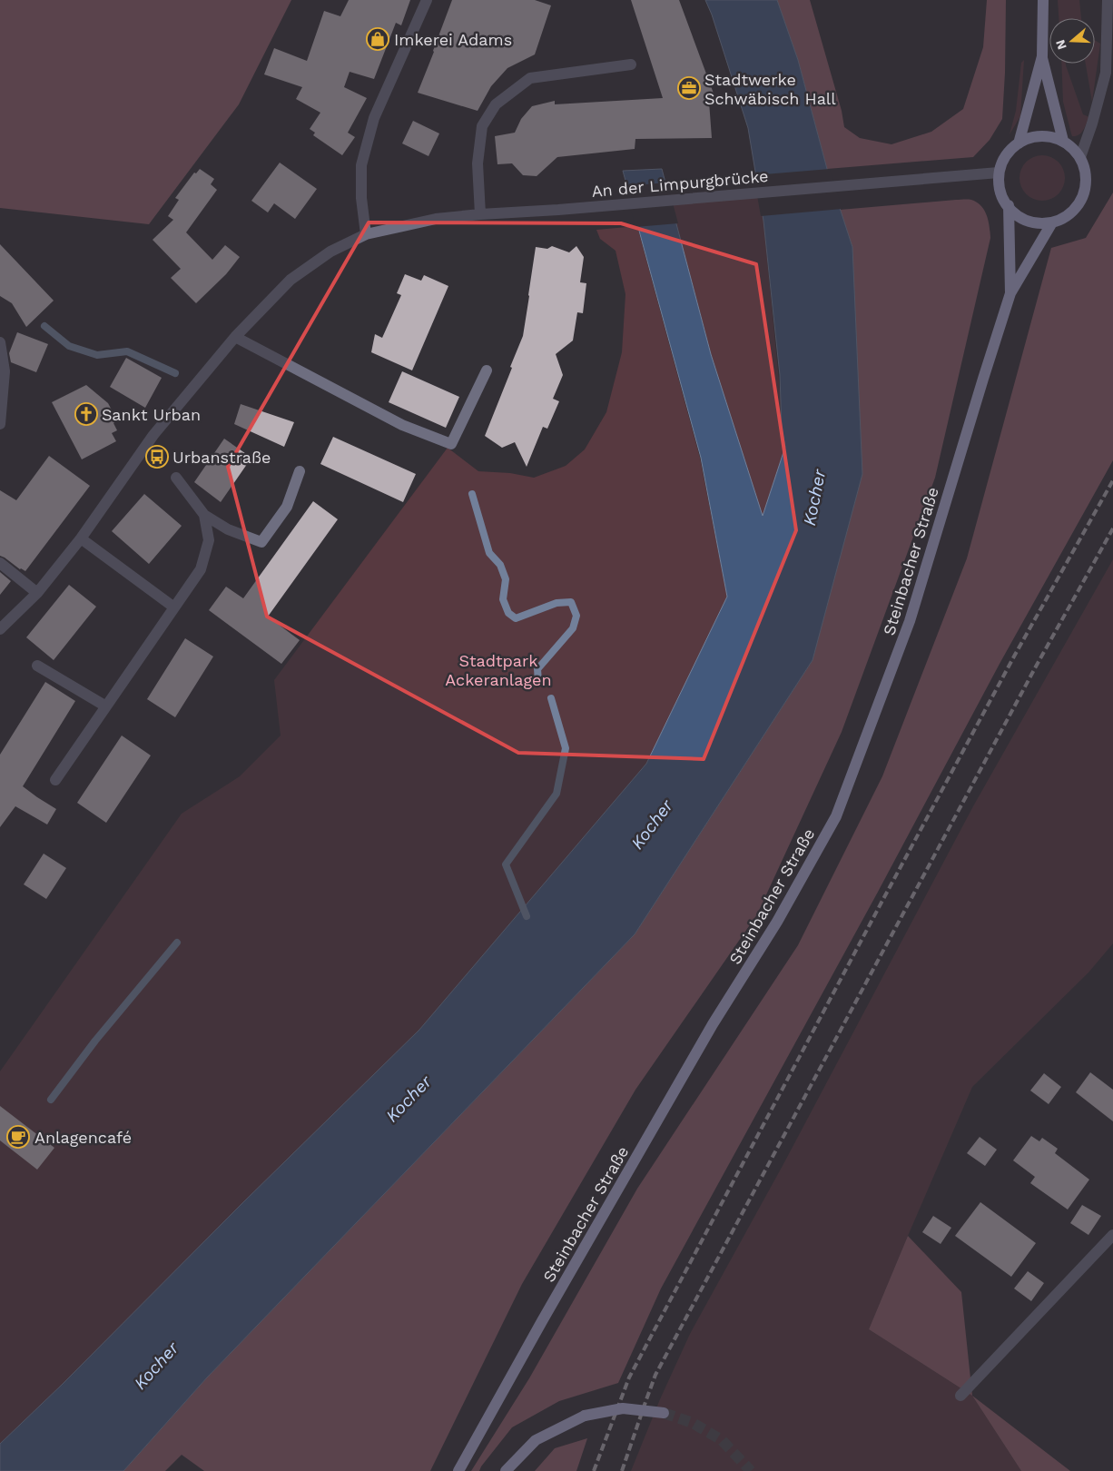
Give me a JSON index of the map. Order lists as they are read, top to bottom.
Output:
{
  "streets": {
    "main road": ["Steinbacher Straße"],
    "street": ["An der Limpurgbrücke"]
  },
  "crossings": [
    ["An der Limpurgbrücke", "Steinbacher Straße"]
  ],
  "water": ["Kocher"],
  "parks": ["Stadtpark Ackeranlagen"],
  "places": {
    "shop": ["Imkerei Adams"],
    "office": ["Stadtwerke Schwäbisch Hall"],
    "church": ["Sankt Urban"],
    "bus stop": ["Urbanstraße"],
    "cafe": ["Anlagencafé"]
  },
  "north": "left"
}
